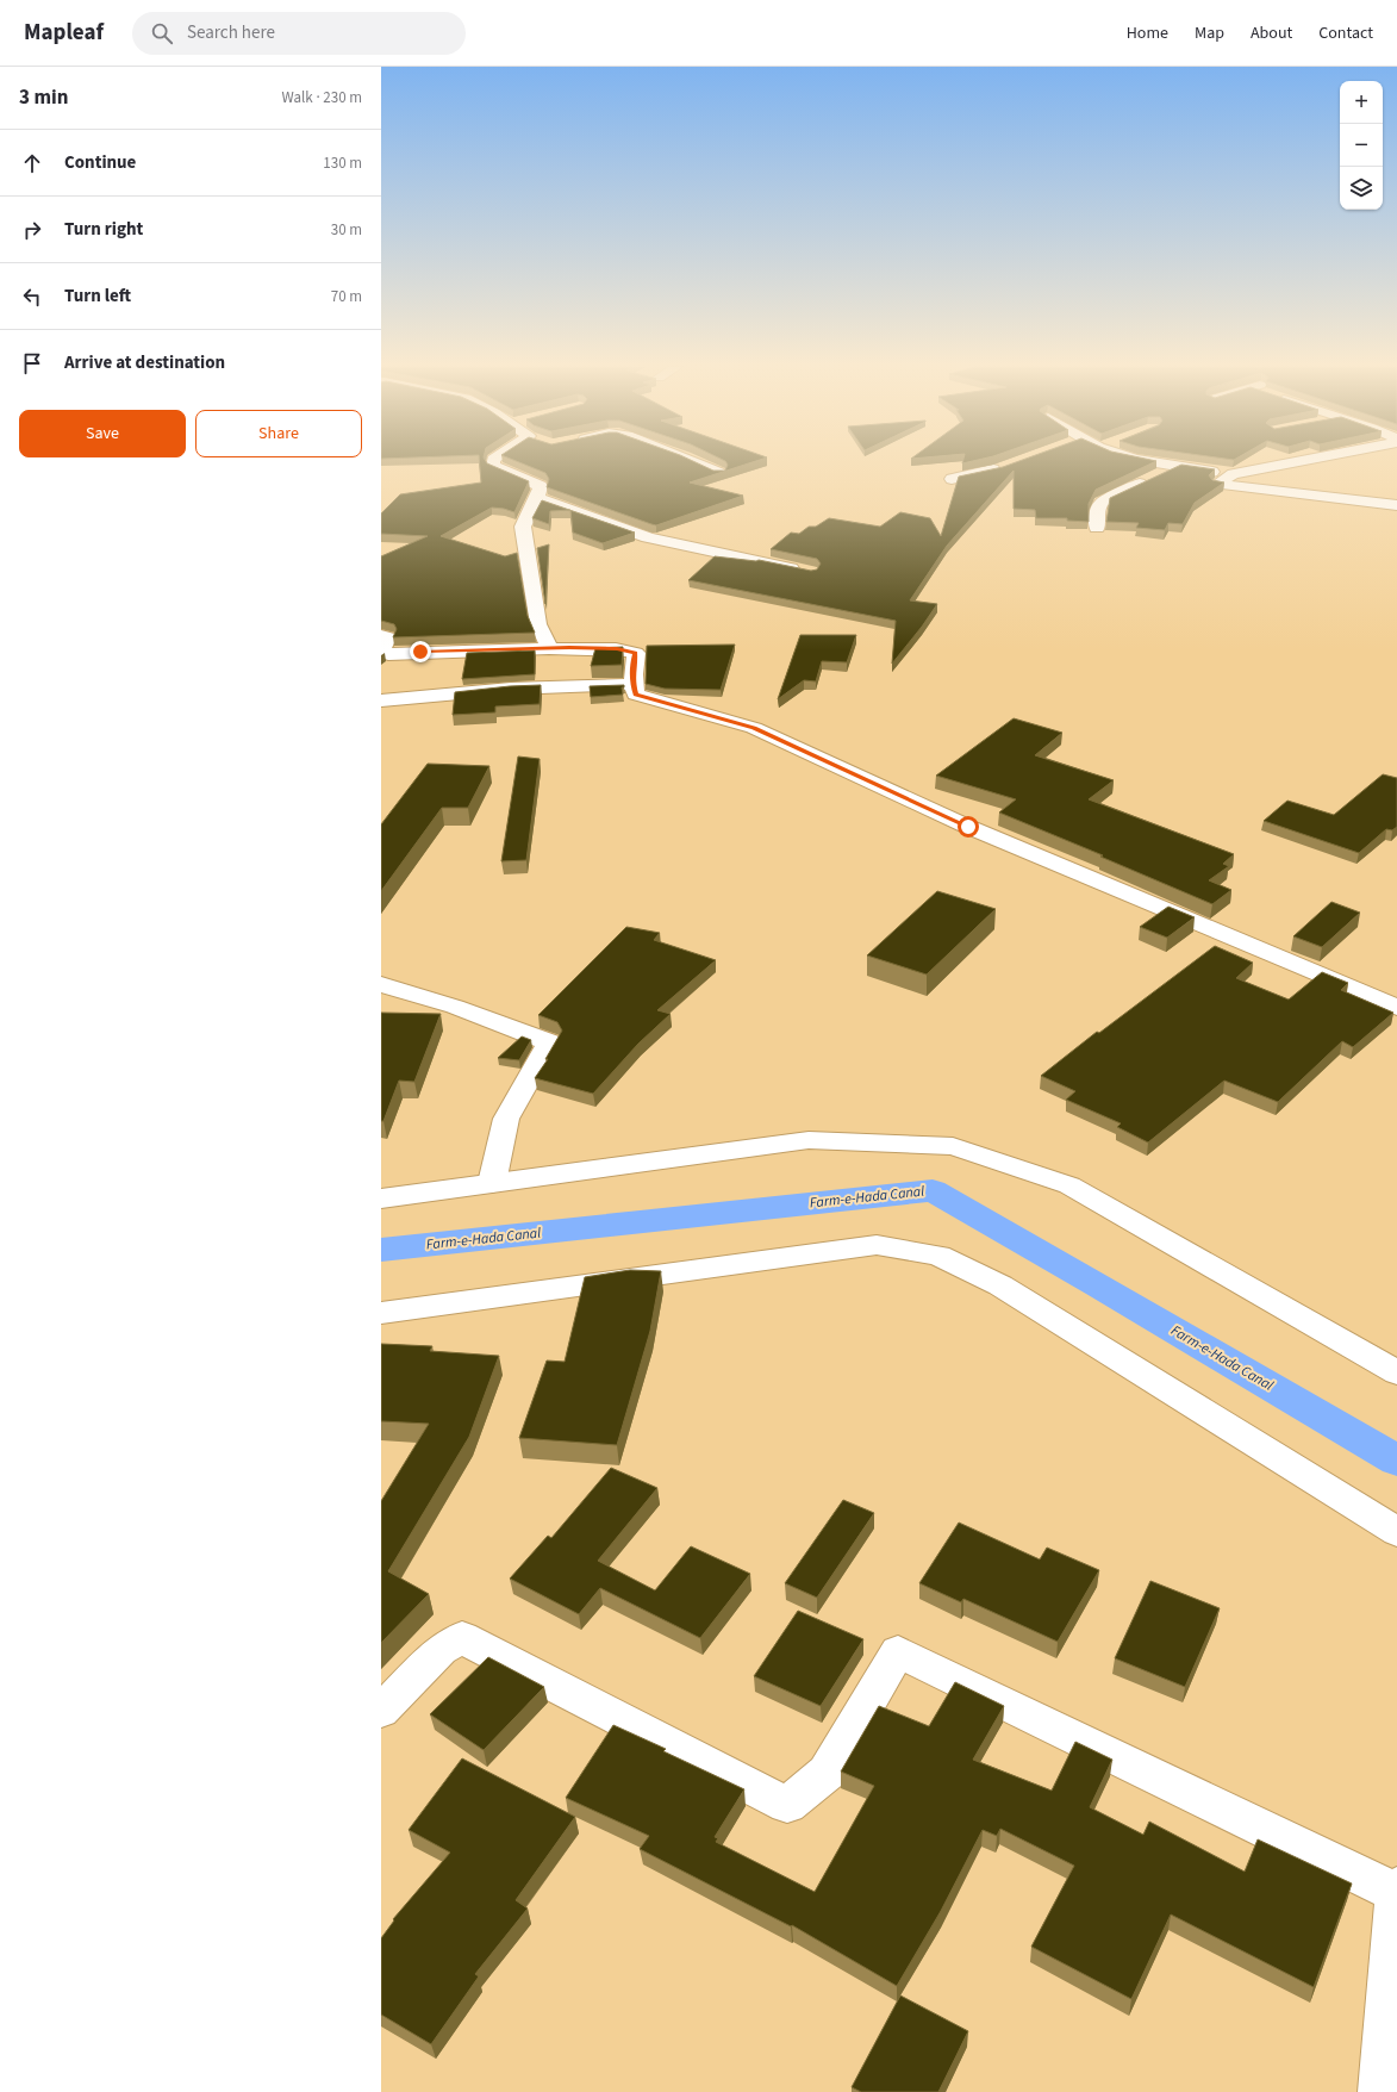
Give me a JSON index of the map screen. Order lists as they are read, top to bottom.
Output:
{
  "water": ["Farm-e-Hada Canal"],
  "page": {
    "header": "Mapleaf",
    "search": "Search here",
    "nav": [
      "Home",
      "Map",
      "About",
      "Contact"
    ],
    "heading": ["3 min", "Walk · 230 m"],
    "map_buttons": ["+", "−"],
    "list": [
      ["Continue", "130 m"],
      ["Turn right", "30 m"],
      ["Turn left", "70 m"],
      "Arrive at destination"
    ],
    "buttons": ["Save", "Share"]
  }
}
